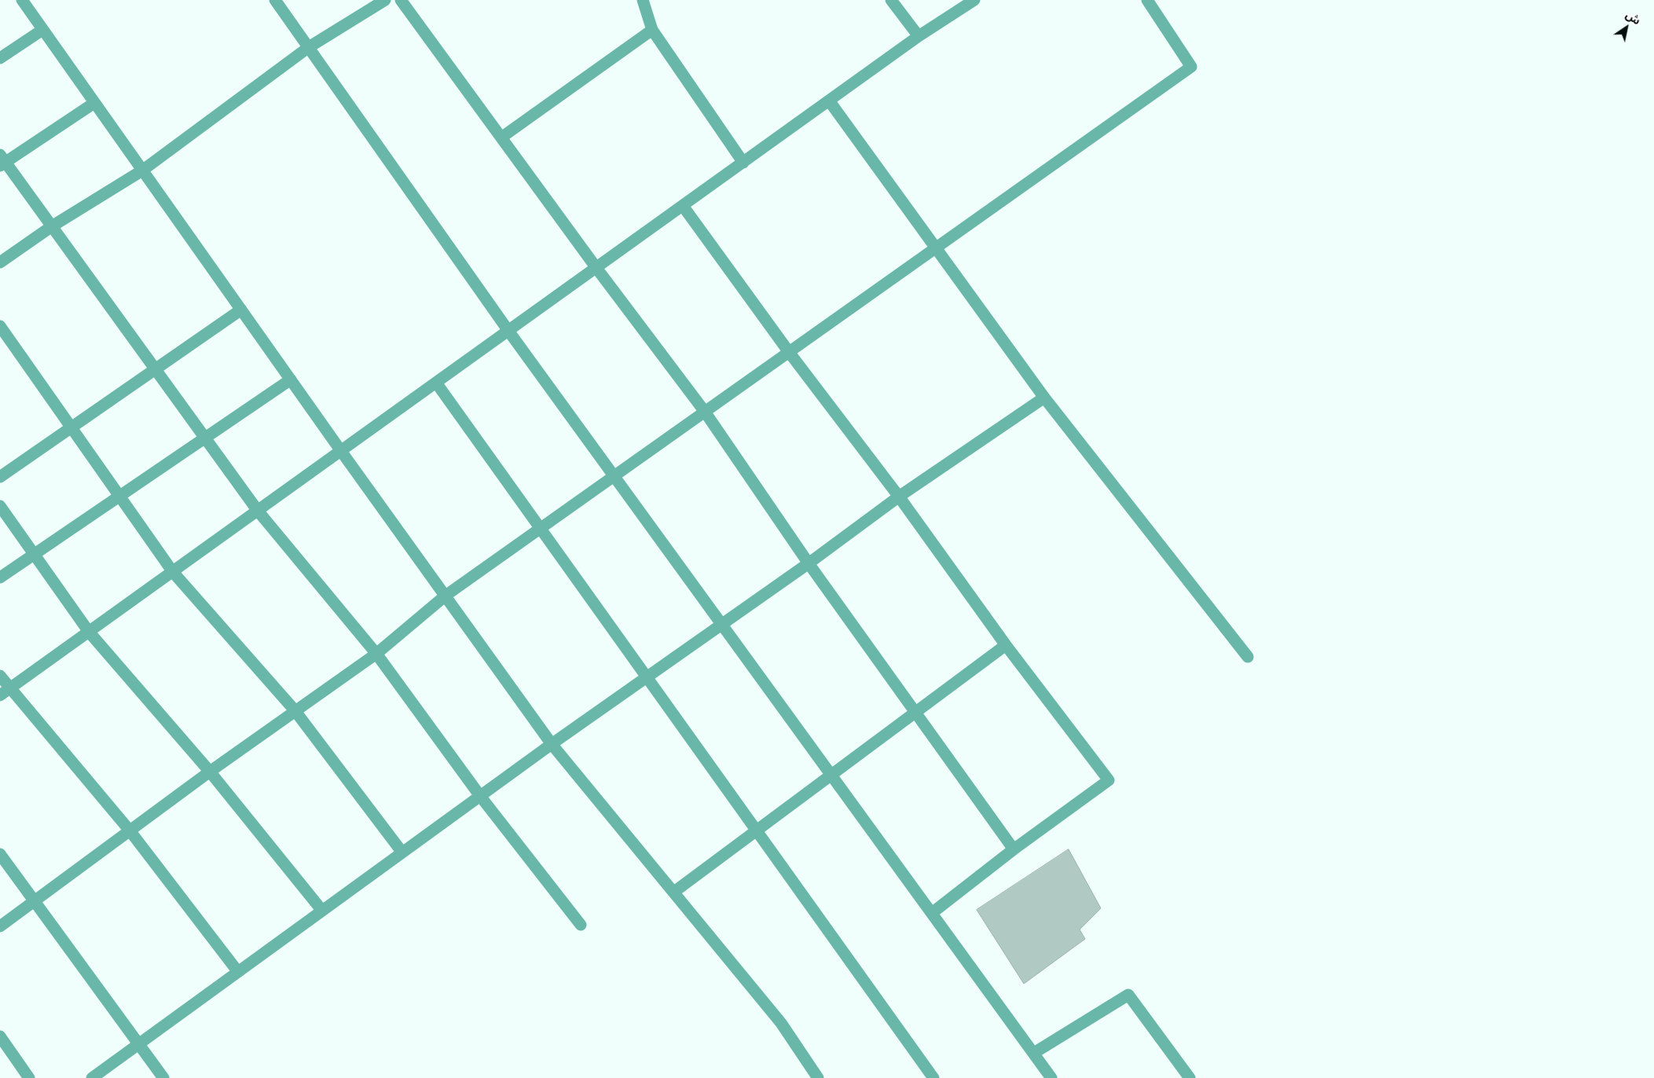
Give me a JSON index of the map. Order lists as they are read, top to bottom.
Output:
{
  "north": "top right"
}
